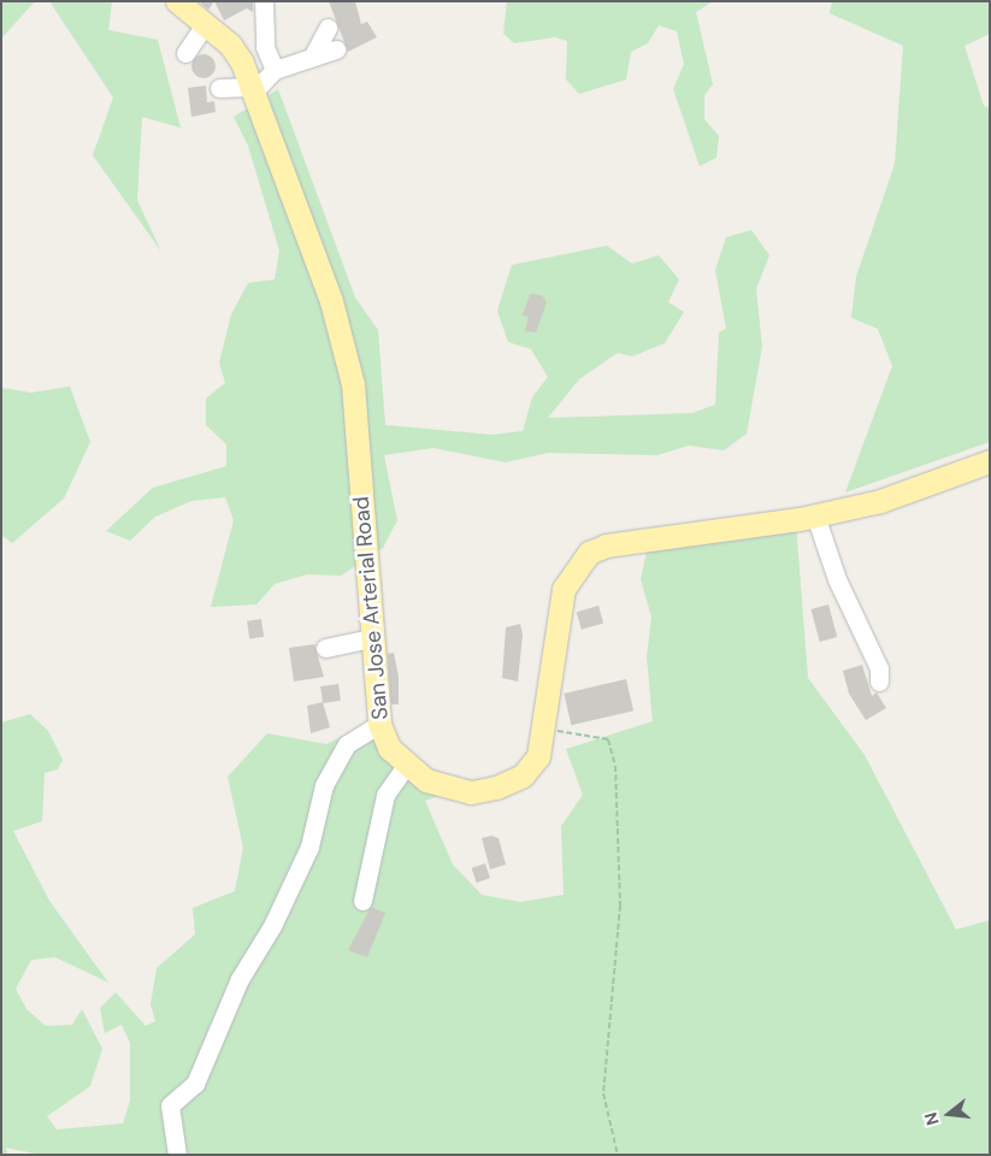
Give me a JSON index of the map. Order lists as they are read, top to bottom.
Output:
{
  "streets": {
    "main road": ["San Jose Arterial Road"]
  },
  "north": "left"
}
